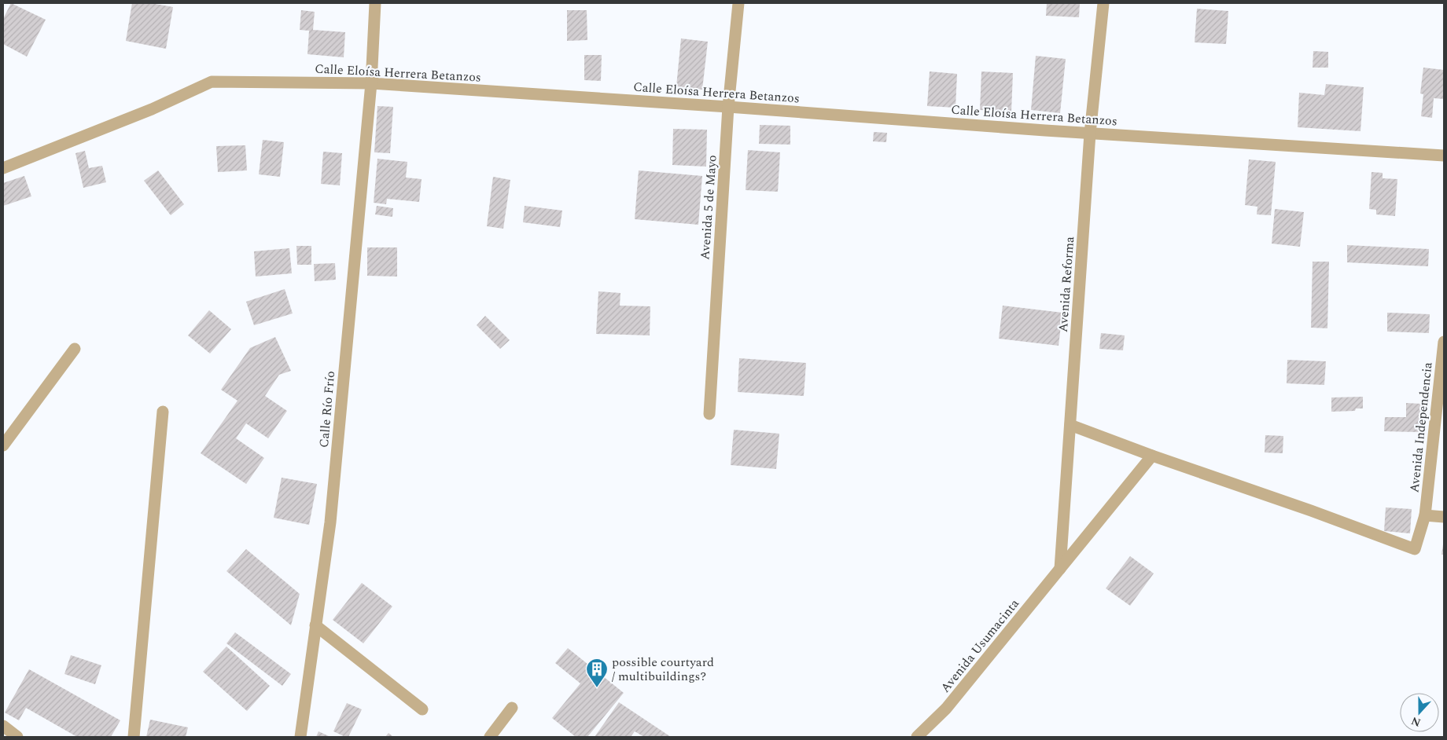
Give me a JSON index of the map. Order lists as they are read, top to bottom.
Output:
{
  "streets": {
    "street": [
      "Calle Eloísa Herrera Betanzos",
      "Avenida 5 de Mayo",
      "Avenida Reforma",
      "Calle Río Frío",
      "Avenida Independencia",
      "Avenida Usumacinta"
    ]
  },
  "crossings": [
    ["Calle Eloísa Herrera Betanzos", "Avenida 5 de Mayo"],
    ["Calle Eloísa Herrera Betanzos", "Avenida Reforma"],
    ["Calle Eloísa Herrera Betanzos", "Calle Río Frío"],
    ["Avenida Reforma", "Avenida Usumacinta"],
    ["Avenida Independencia", "Avenida Usumacinta"]
  ],
  "places": {
    "building": ["possible courtyard / multibuildings?"]
  },
  "north": "bottom"
}
